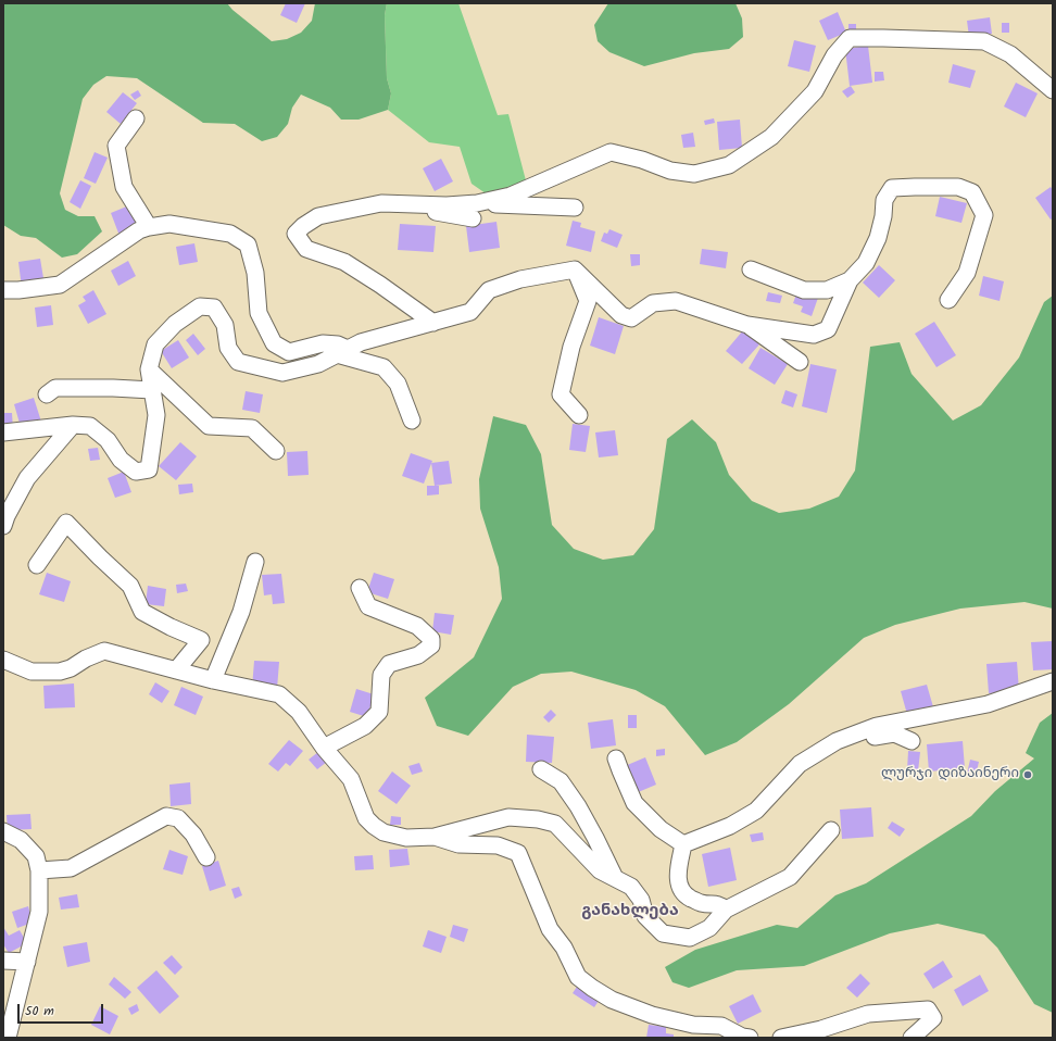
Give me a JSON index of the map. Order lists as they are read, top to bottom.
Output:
{
  "districts": ["განახლება"],
  "places": ["ლურჯი დიზაინერი"],
  "scale_bar": "50 m"
}
